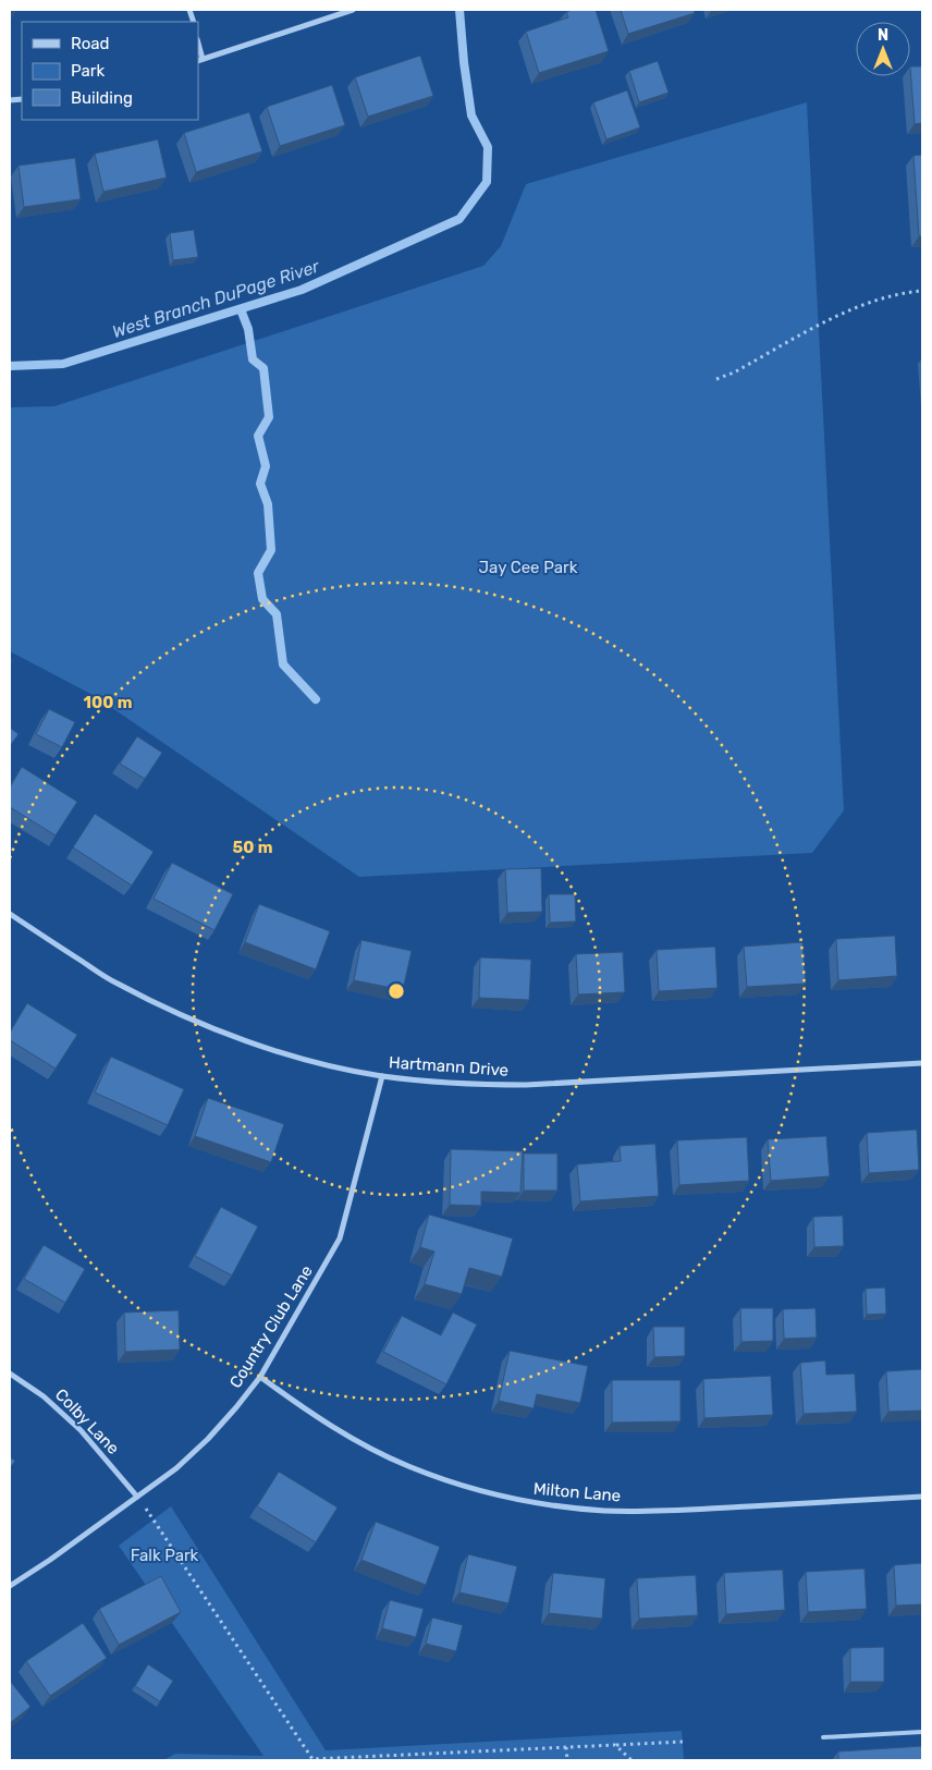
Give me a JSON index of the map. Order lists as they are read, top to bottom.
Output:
{
  "streets": {
    "street": [
      "Hartmann Drive",
      "Country Club Lane",
      "Colby Lane",
      "Milton Lane"
    ]
  },
  "crossings": [
    ["Hartmann Drive", "Country Club Lane"],
    ["Country Club Lane", "Colby Lane"],
    ["Country Club Lane", "Milton Lane"]
  ],
  "water": ["West Branch DuPage River"],
  "parks": ["Jay Cee Park", "Falk Park"],
  "legend": ["Road", "Park", "Building"],
  "north": "top",
  "rings": ["100 m", "50 m"]
}
